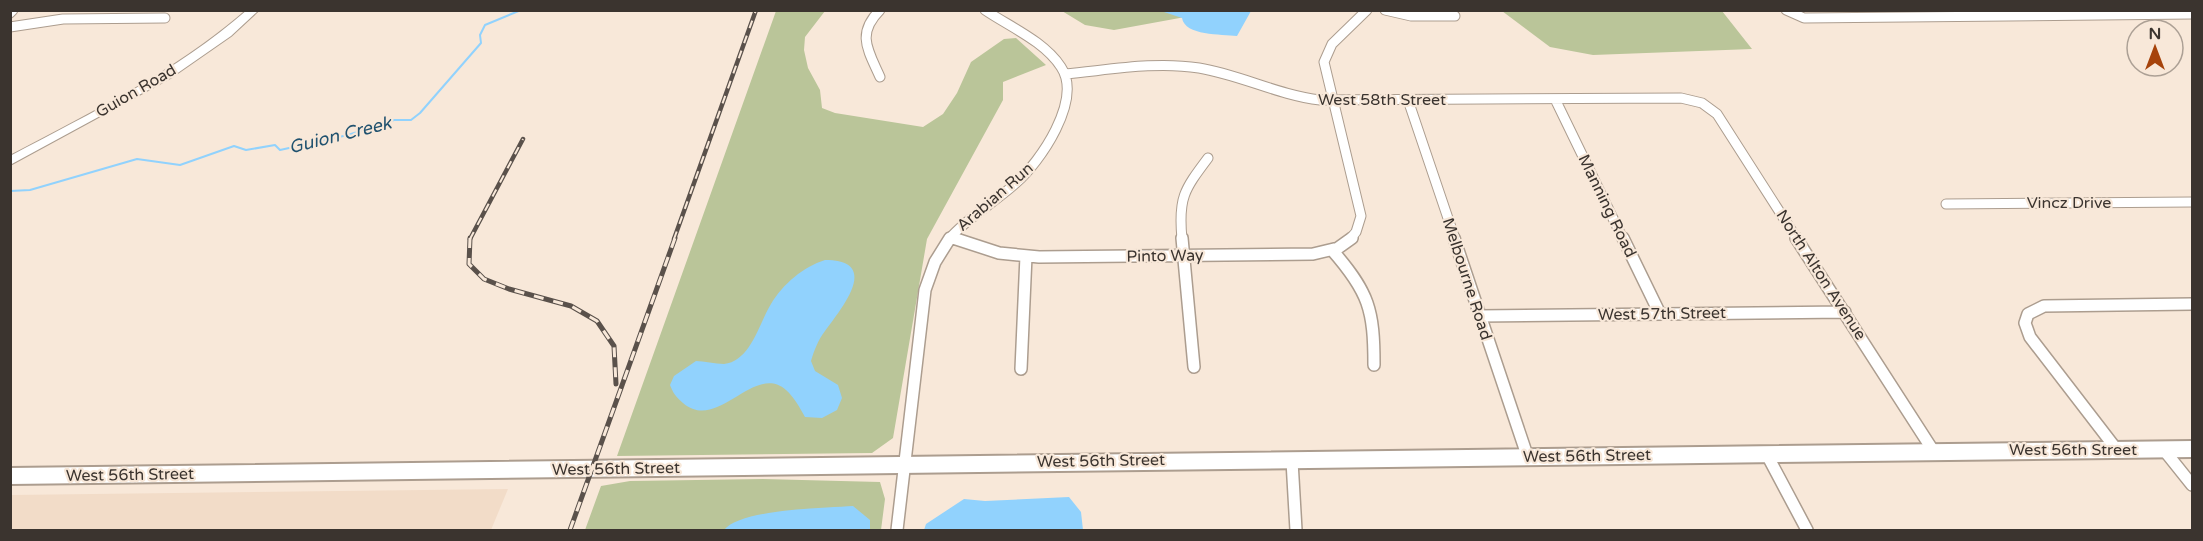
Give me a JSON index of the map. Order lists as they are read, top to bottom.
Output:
{
  "streets": {
    "main road": ["West 56th Street"],
    "street": [
      "Guion Road",
      "West 58th Street",
      "Arabian Run",
      "Vincz Drive",
      "Manning Road",
      "Pinto Way",
      "North Alton Avenue",
      "Melbourne Road",
      "West 57th Street"
    ]
  },
  "crossings": [
    ["West 58th Street", "Arabian Run"],
    ["West 58th Street", "Manning Road"],
    ["West 58th Street", "North Alton Avenue"],
    ["West 58th Street", "Melbourne Road"],
    ["Arabian Run", "Pinto Way"],
    ["Arabian Run", "West 56th Street"],
    ["Manning Road", "West 57th Street"],
    ["North Alton Avenue", "West 57th Street"],
    ["North Alton Avenue", "West 56th Street"],
    ["Melbourne Road", "West 57th Street"],
    ["Melbourne Road", "West 56th Street"]
  ],
  "water": ["Guion Creek"],
  "north": "top"
}
